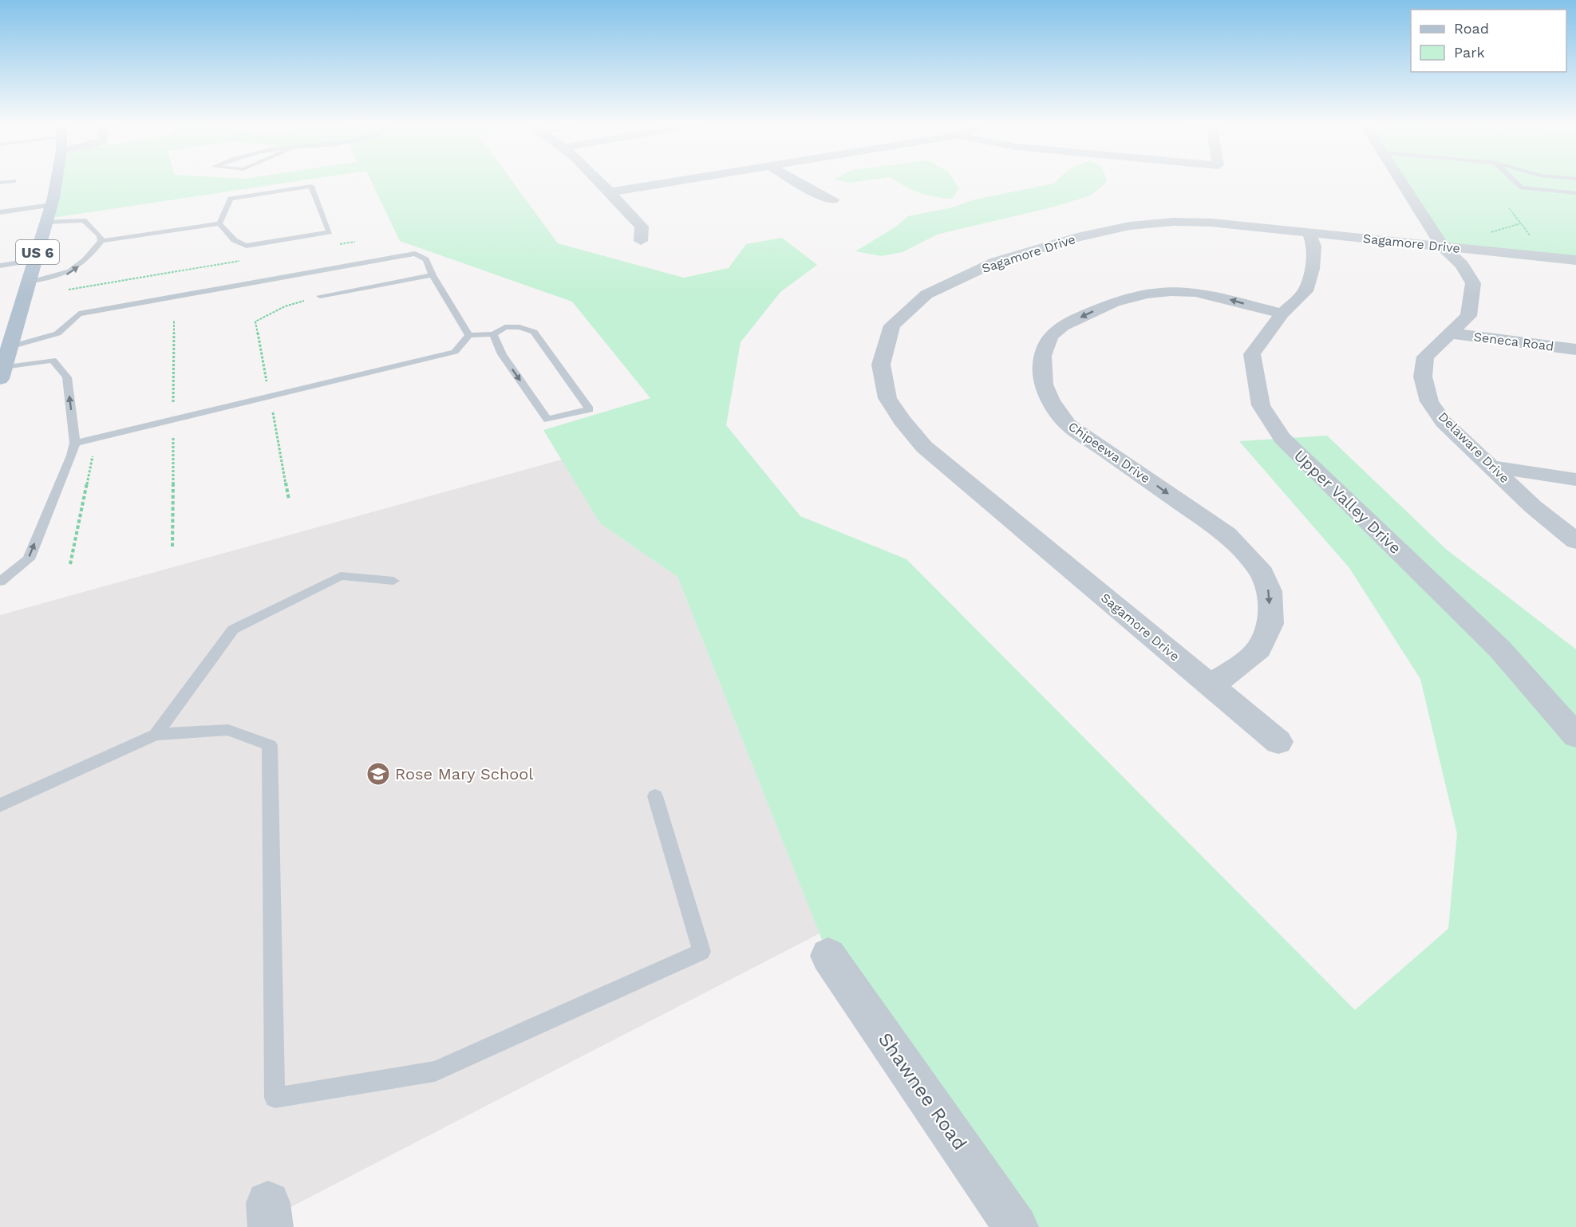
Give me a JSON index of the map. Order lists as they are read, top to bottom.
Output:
{
  "streets": {
    "main road": ["US 6"],
    "street": [
      "Sagamore Drive",
      "Seneca Road",
      "Delaware Drive",
      "Chipeewa Drive",
      "Upper Valley Drive",
      "Shawnee Road"
    ]
  },
  "crossings": [
    ["Sagamore Drive", "Delaware Drive"],
    ["Sagamore Drive", "Chipeewa Drive"],
    ["Sagamore Drive", "Upper Valley Drive"],
    ["Seneca Road", "Delaware Drive"],
    ["Chipeewa Drive", "Upper Valley Drive"]
  ],
  "places": {
    "school or university": ["Rose Mary School"]
  },
  "legend": ["Road", "Park"]
}
